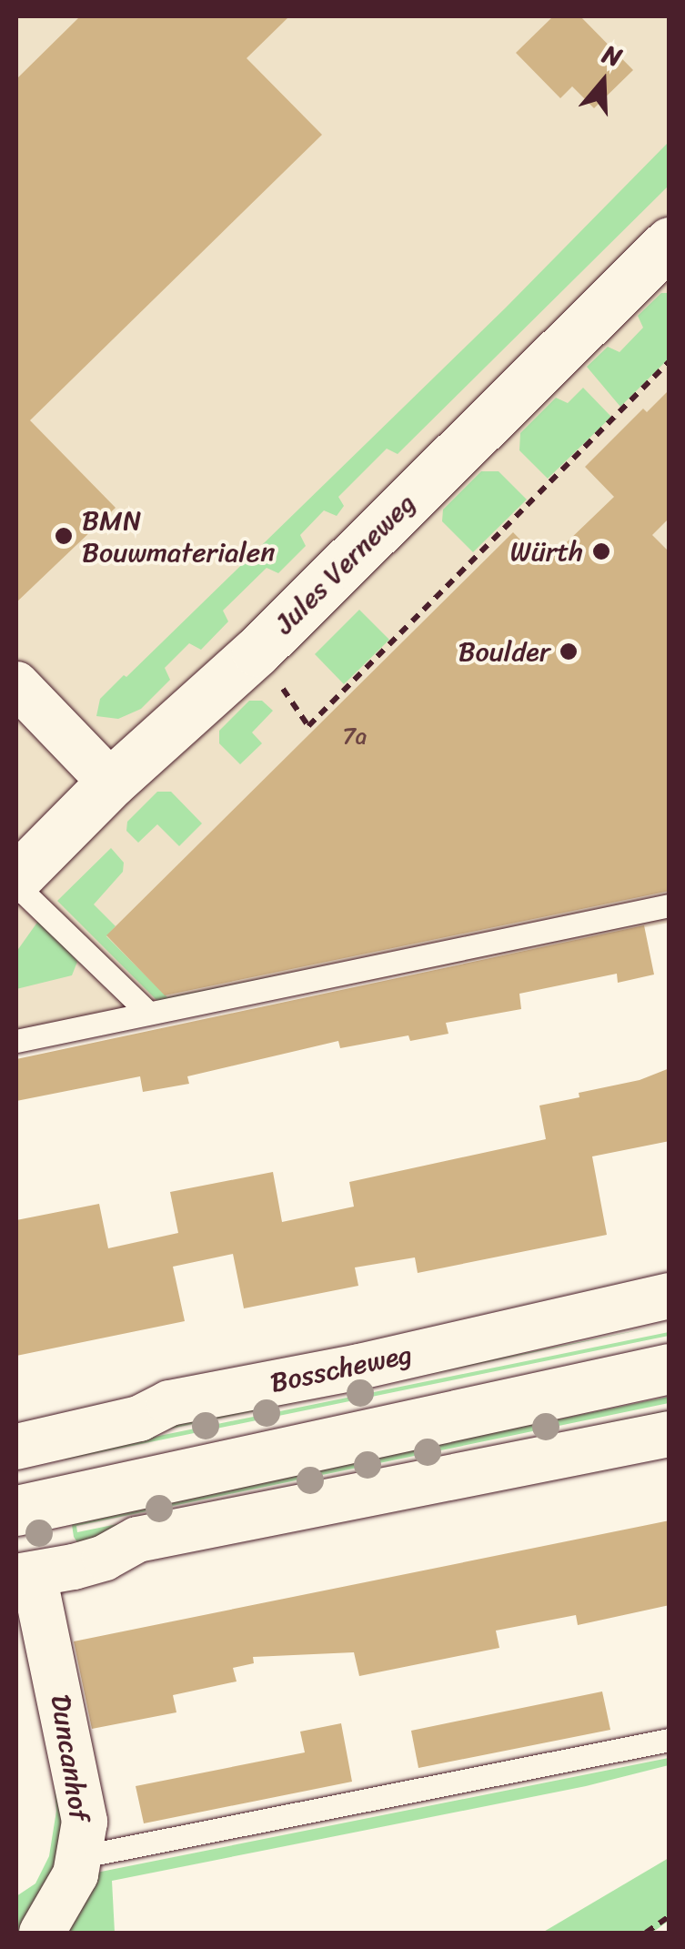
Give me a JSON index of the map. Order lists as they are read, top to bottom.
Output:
{
  "streets": {
    "street": ["Jules Verneweg", "Bosscheweg", "Duncanhof"]
  },
  "places": ["BMN Bouwmaterialen", "Würth", "Boulder"],
  "house_numbers": ["7a"],
  "north": "top"
}
